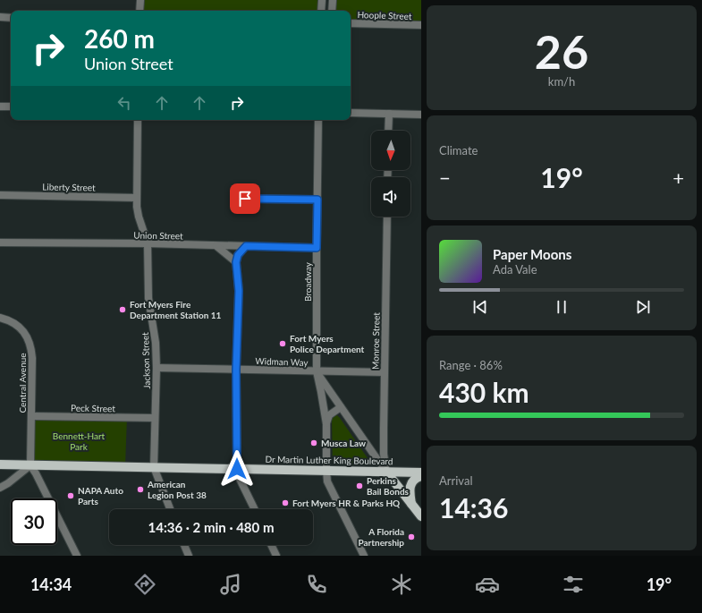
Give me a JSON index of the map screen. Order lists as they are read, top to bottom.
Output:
{
  "streets": {
    "main road": ["Dr Martin Luther King Boulevard"],
    "street": [
      "Hoople Street",
      "Liberty Street",
      "Union Street",
      "Broadway",
      "Monroe Street",
      "Jackson Street",
      "Widman Way",
      "Central Avenue",
      "Peck Street"
    ]
  },
  "crossings": [
    ["Liberty Street", "Jackson Street"],
    ["Union Street", "Broadway"],
    ["Union Street", "Jackson Street"],
    ["Broadway", "Widman Way"],
    ["Broadway", "Dr Martin Luther King Boulevard"],
    ["Monroe Street", "Widman Way"],
    ["Monroe Street", "Dr Martin Luther King Boulevard"],
    ["Jackson Street", "Widman Way"],
    ["Jackson Street", "Peck Street"],
    ["Jackson Street", "Dr Martin Luther King Boulevard"],
    ["Central Avenue", "Peck Street"],
    ["Central Avenue", "Dr Martin Luther King Boulevard"]
  ],
  "parks": ["Bennett-Hart Park"],
  "places": [
    "Fort Myers Fire Department Station 11",
    "Fort Myers Police Department",
    "Musca Law",
    "Perkins Bail Bonds",
    "American Legion Post 38",
    "NAPA Auto Parts",
    "Fort Myers HR & Parks HQ",
    "A Florida Partnership"
  ],
  "north": "bottom",
  "page": {
    "tile": [
      ["26", "km/h"],
      "Climate",
      ["Range · 86%", "430 km"],
      ["Arrival", "14:36"]
    ],
    "turn": ["260 m", "Union Street"],
    "heat": ["−", "19°", "+"],
    "song": ["Paper Moons", "Ada Vale"],
    "limit": "30",
    "trip": "14:36 · 2 min · 480 m",
    "tabs": ["14:34", "19°"]
  }
}
